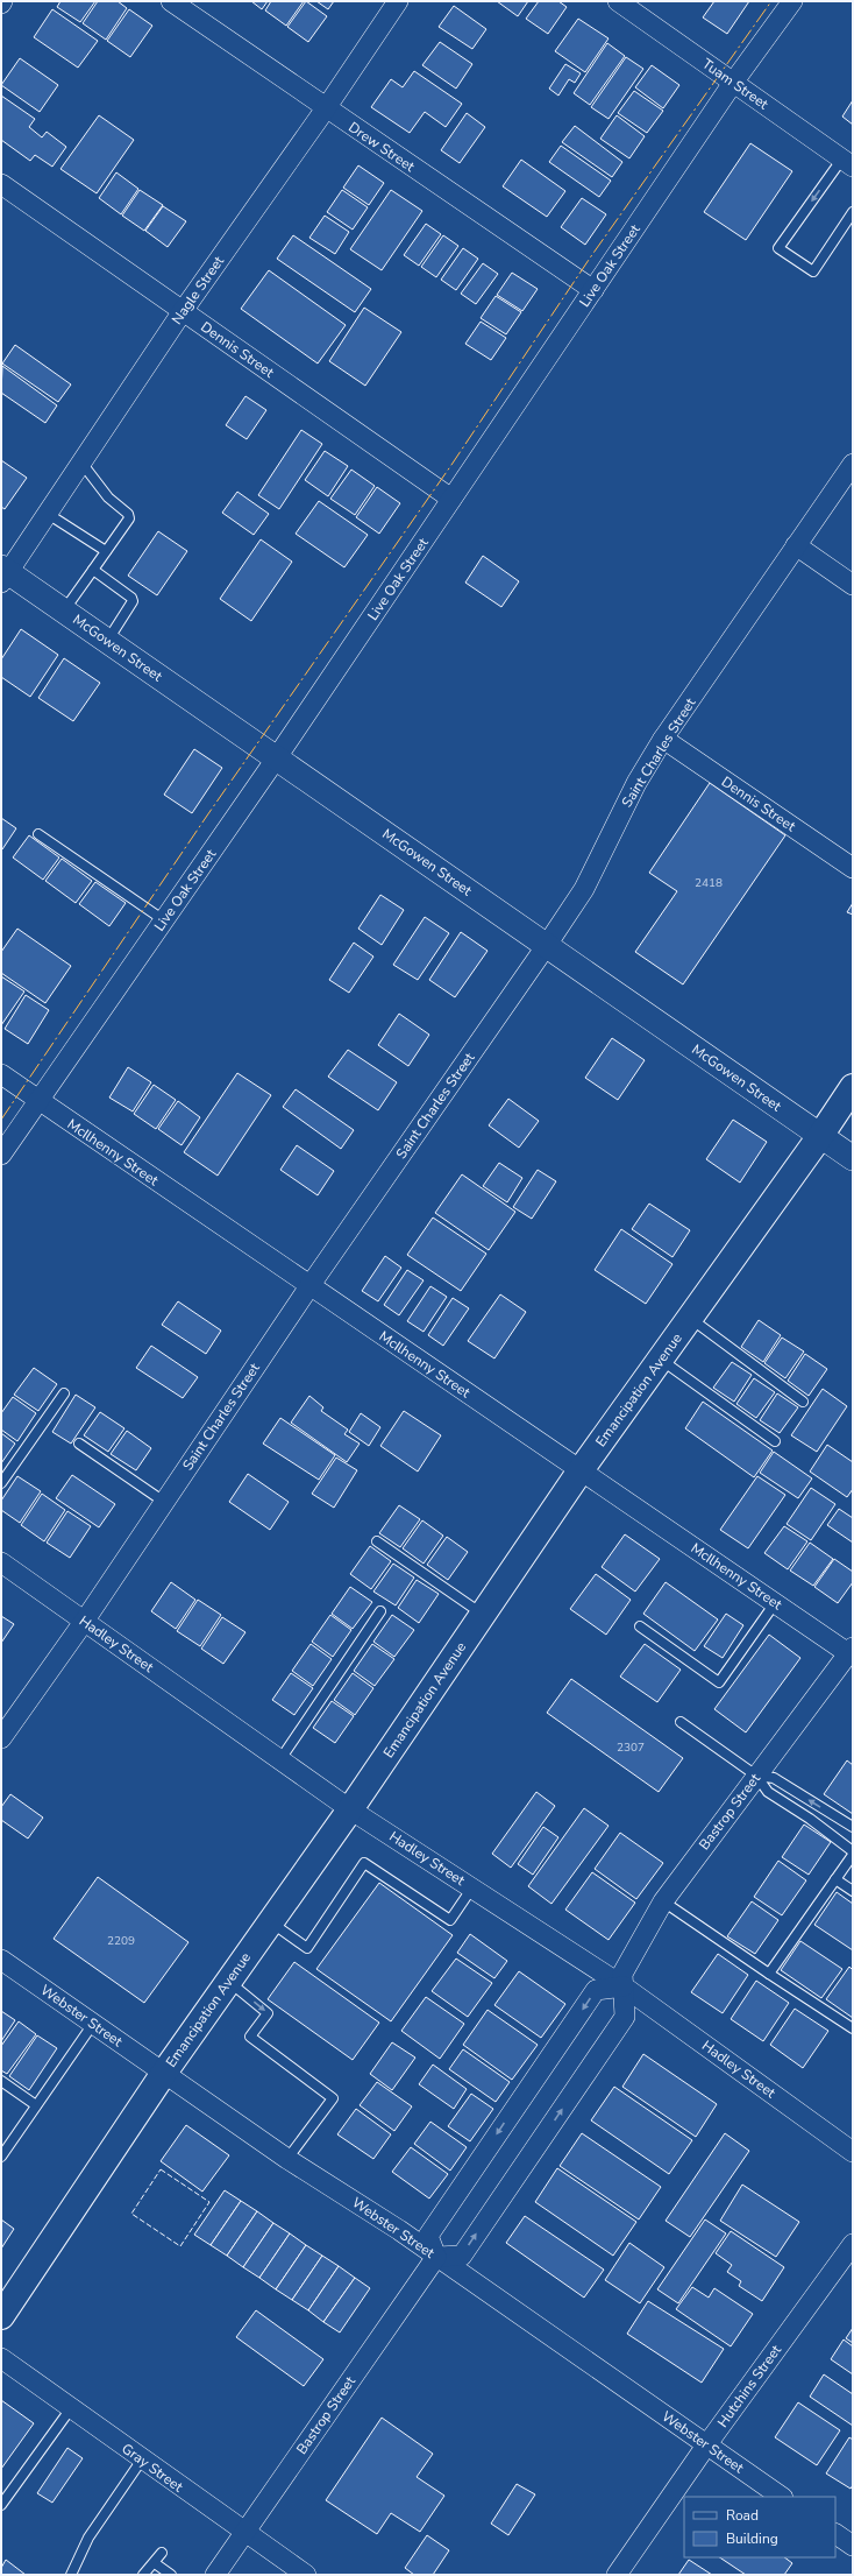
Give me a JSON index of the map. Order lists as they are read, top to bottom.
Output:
{
  "streets": {
    "main road": ["Emancipation Avenue"],
    "street": [
      "Tuam Street",
      "Drew Street",
      "Live Oak Street",
      "Nagle Street",
      "Dennis Street",
      "McGowen Street",
      "Saint Charles Street",
      "McIlhenny Street",
      "Hadley Street",
      "Bastrop Street",
      "Webster Street",
      "Hutchins Street",
      "Gray Street"
    ]
  },
  "crossings": [
    ["Tuam Street", "Live Oak Street"],
    ["Drew Street", "Live Oak Street"],
    ["Drew Street", "Nagle Street"],
    ["Live Oak Street", "Dennis Street"],
    ["Live Oak Street", "McGowen Street"],
    ["Live Oak Street", "McIlhenny Street"],
    ["Nagle Street", "Dennis Street"],
    ["Nagle Street", "McGowen Street"],
    ["Dennis Street", "Saint Charles Street"],
    ["McGowen Street", "Saint Charles Street"],
    ["McGowen Street", "Emancipation Avenue"],
    ["Saint Charles Street", "McIlhenny Street"],
    ["Saint Charles Street", "Hadley Street"],
    ["McIlhenny Street", "Emancipation Avenue"],
    ["McIlhenny Street", "Bastrop Street"],
    ["Emancipation Avenue", "Hadley Street"],
    ["Emancipation Avenue", "Webster Street"],
    ["Hadley Street", "Bastrop Street"],
    ["Bastrop Street", "Webster Street"],
    ["Bastrop Street", "Gray Street"],
    ["Webster Street", "Hutchins Street"]
  ],
  "house_numbers": ["2418", "2307", "2209"],
  "legend": ["Road", "Building"]
}
